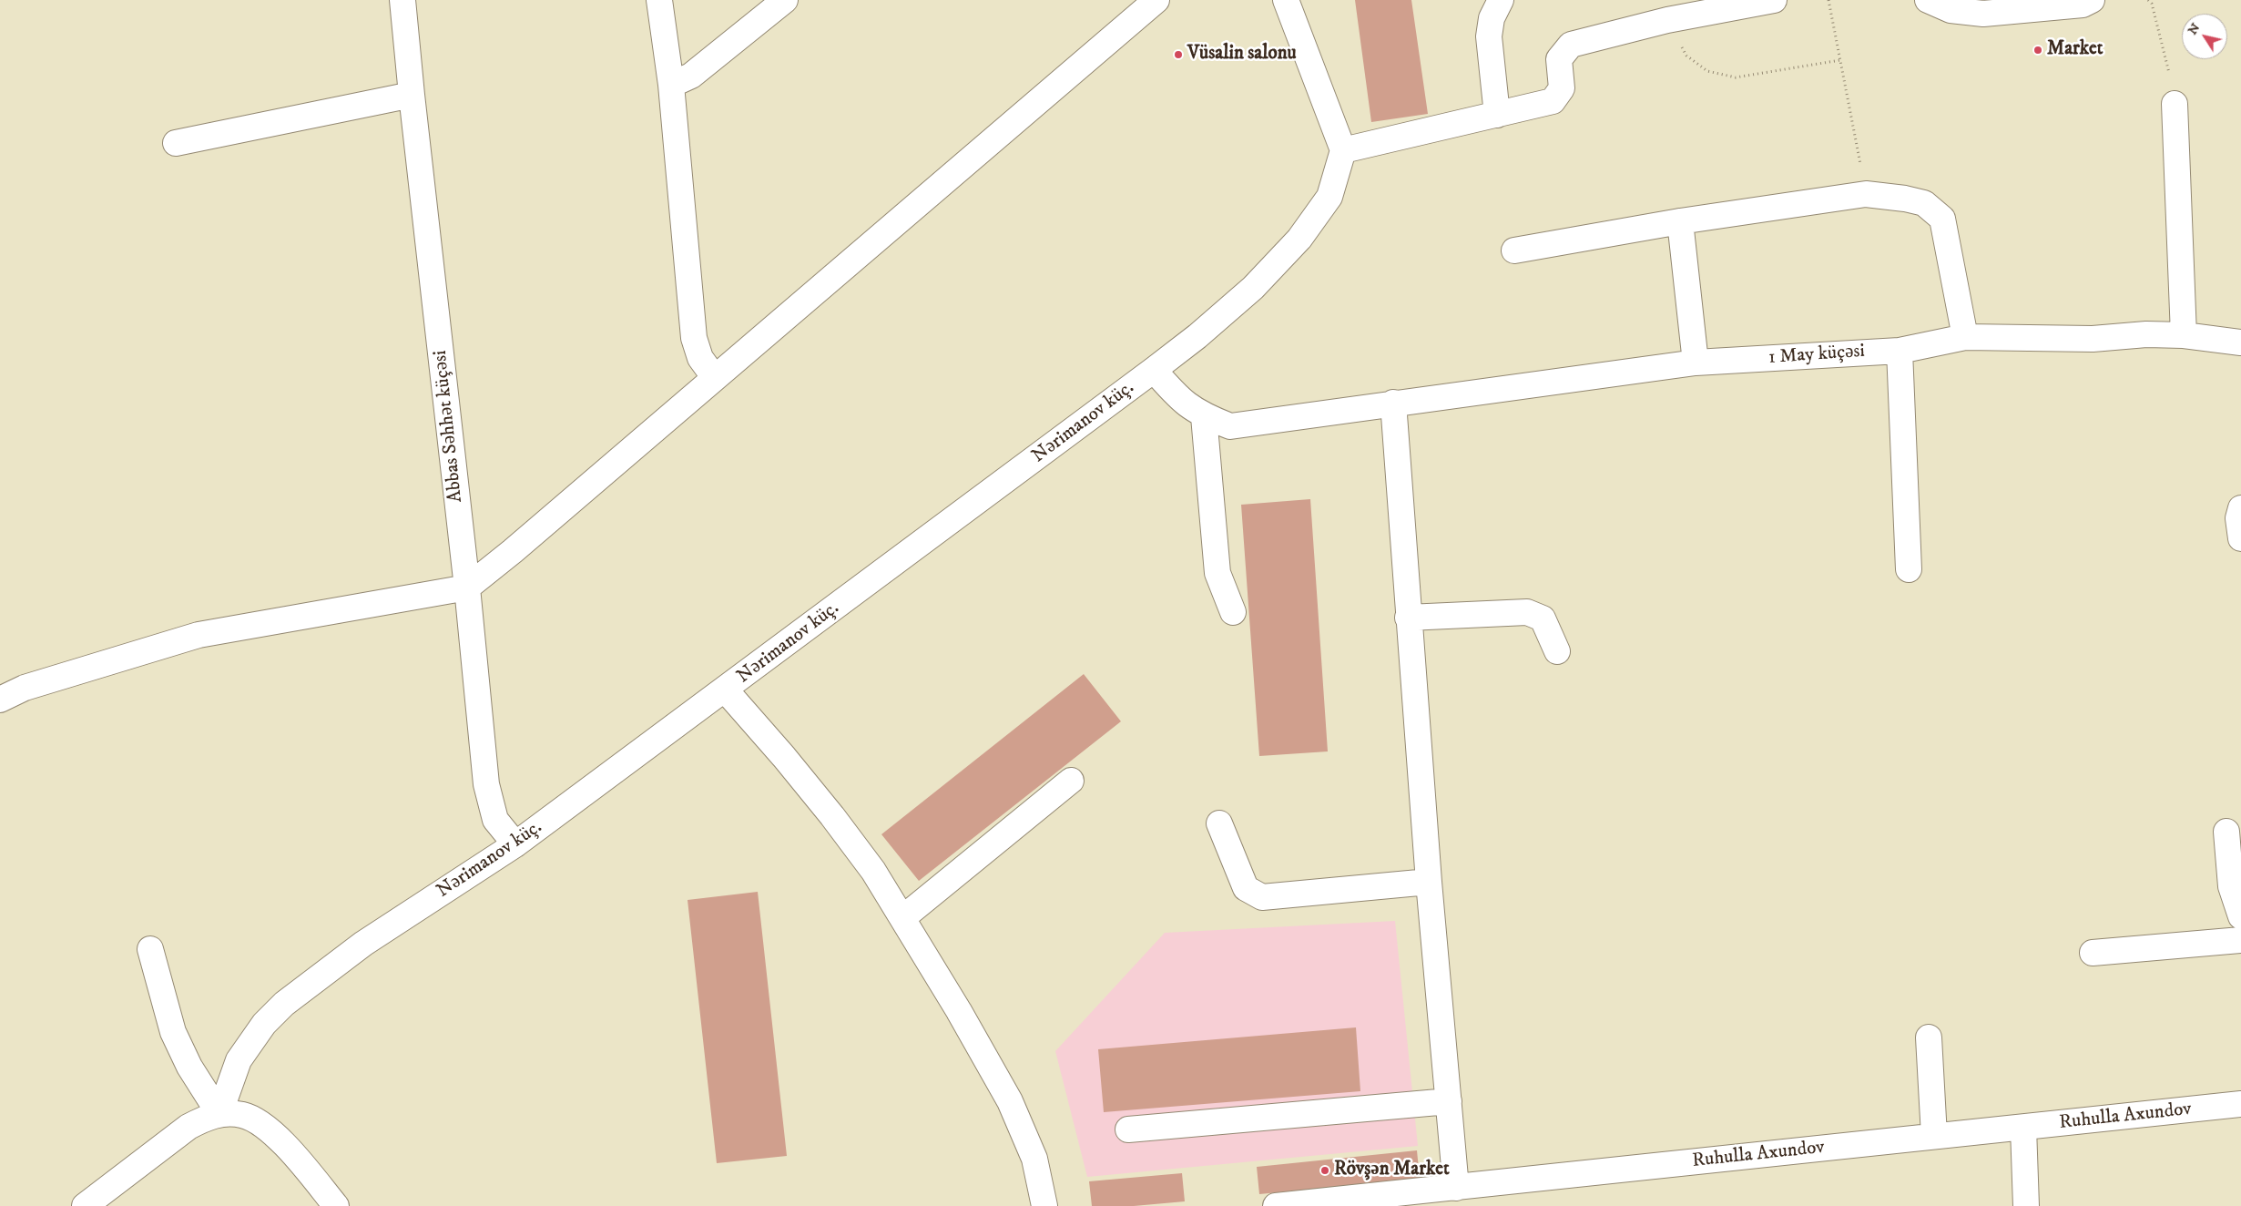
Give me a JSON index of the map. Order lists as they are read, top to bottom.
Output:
{
  "streets": {
    "street": [
      "1 May küçəsi",
      "Nərimanov küç.",
      "Abbas Səhhət küçəsi",
      "Ruhulla Axundov"
    ]
  },
  "crossings": [
    ["1 May küçəsi", "Nərimanov küç."],
    ["Nərimanov küç.", "Abbas Səhhət küçəsi"]
  ],
  "places": ["Market", "Vüsalin salonu", "Rövşən Market"],
  "north": "top left"
}
